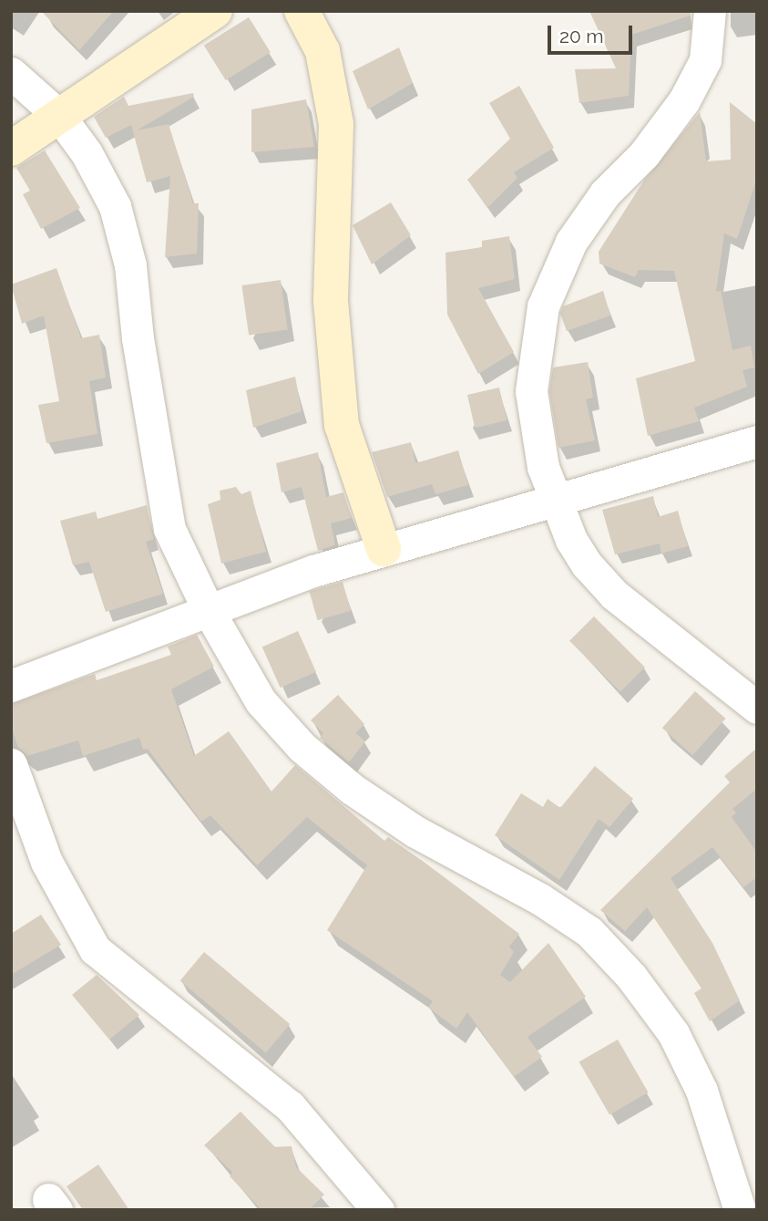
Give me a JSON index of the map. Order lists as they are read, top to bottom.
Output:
{
  "scale_bar": "20 m"
}
